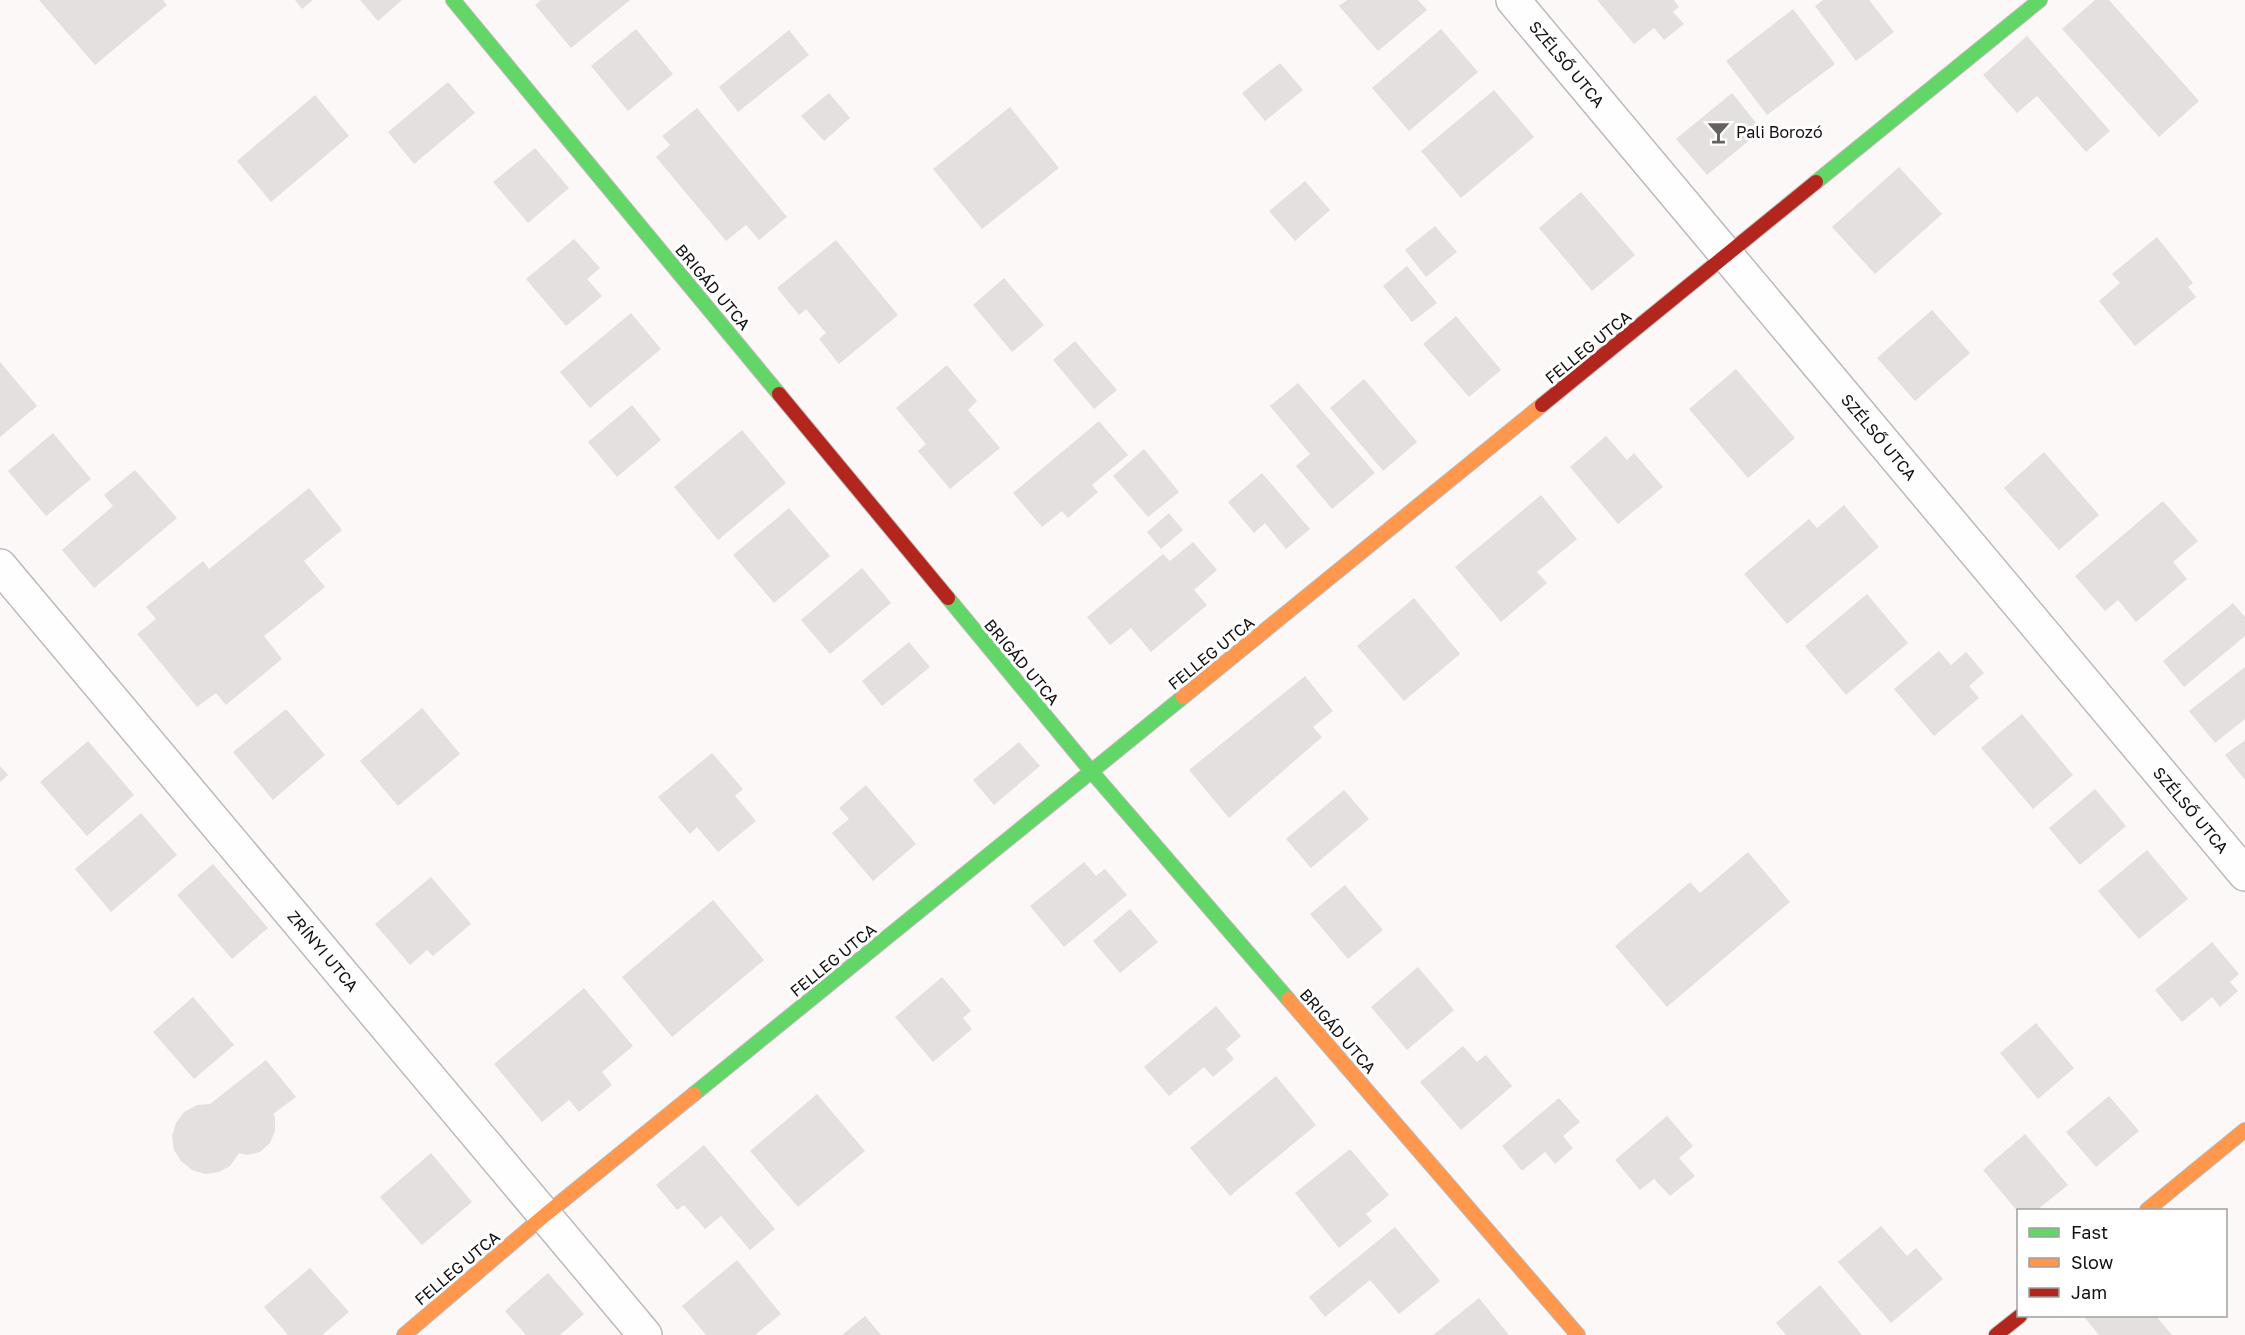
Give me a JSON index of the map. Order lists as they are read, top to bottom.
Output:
{
  "streets": {
    "street": [
      "SZÉLSŐ UTCA",
      "BRIGÁD UTCA",
      "FELLEG UTCA",
      "ZRÍNYI UTCA"
    ]
  },
  "crossings": [
    ["SZÉLSŐ UTCA", "FELLEG UTCA"],
    ["BRIGÁD UTCA", "FELLEG UTCA"],
    ["FELLEG UTCA", "ZRÍNYI UTCA"]
  ],
  "places": {
    "bar": ["Pali Borozó"]
  },
  "legend": ["Fast", "Slow", "Jam"]
}
